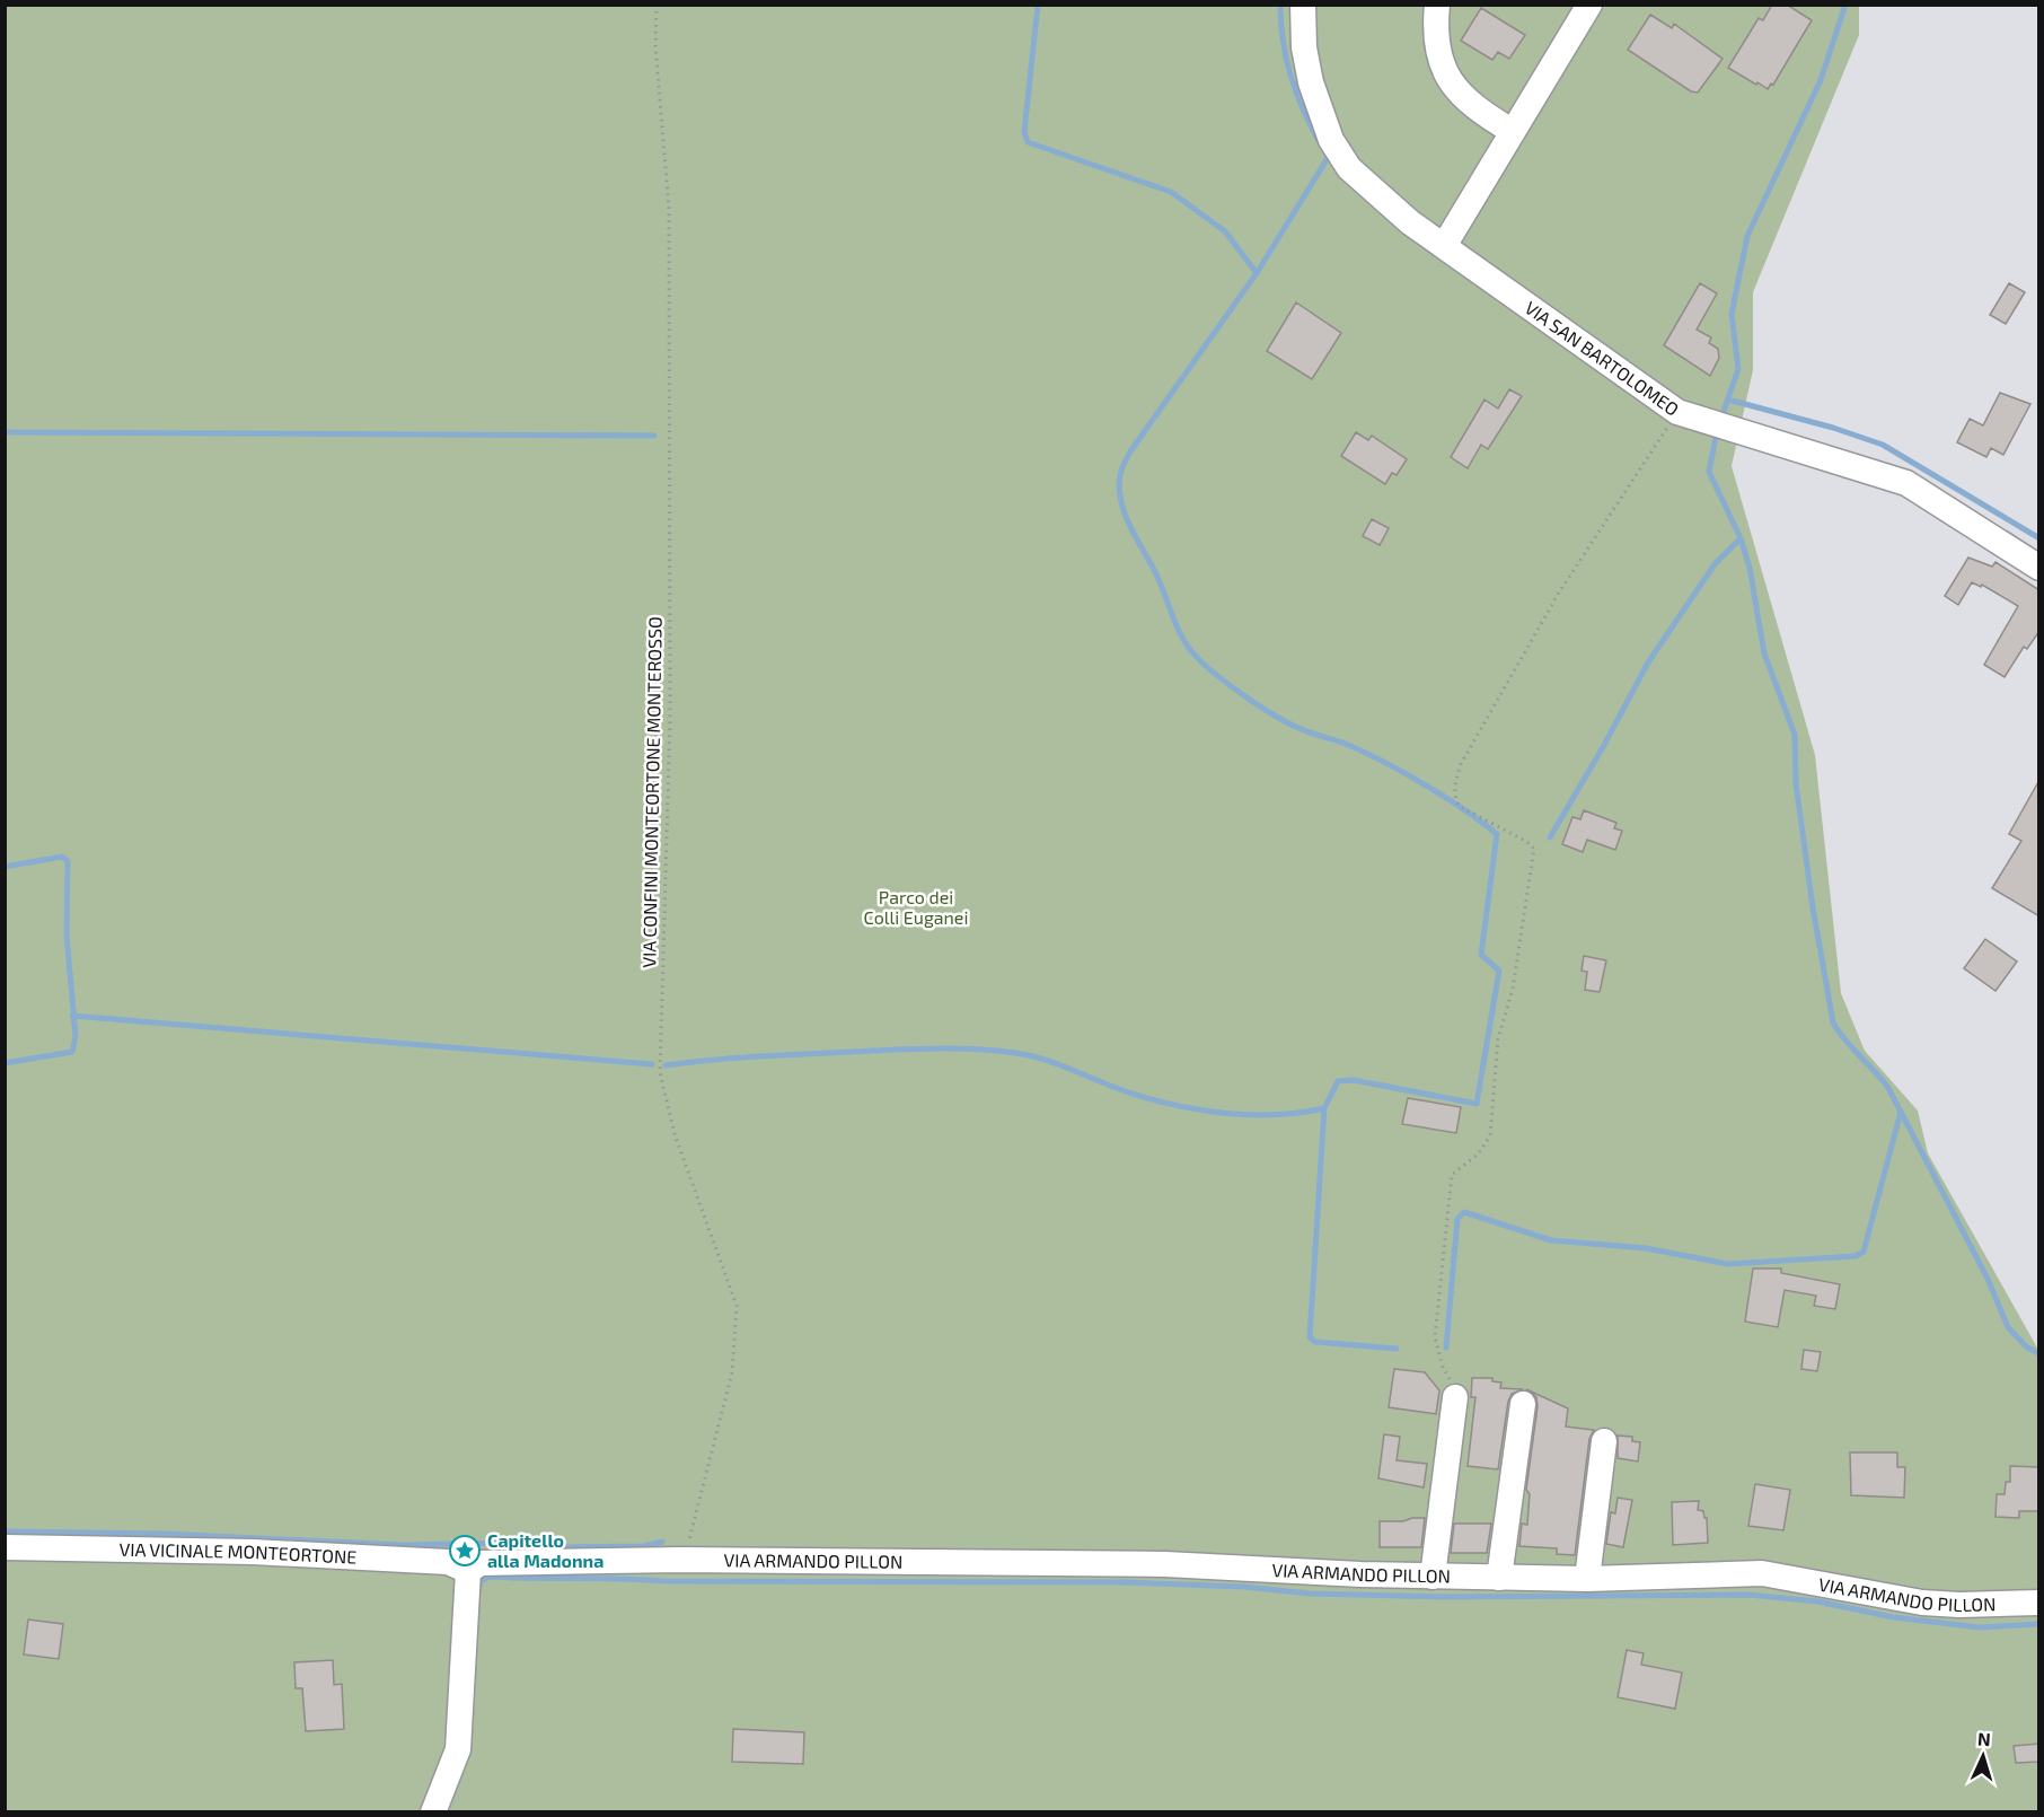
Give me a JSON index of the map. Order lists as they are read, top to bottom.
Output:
{
  "streets": {
    "street": ["VIA SAN BARTOLOMEO", "VIA VICINALE MONTEORTONE", "VIA ARMANDO PILLON"],
    "path": ["VIA CONFINI MONTEORTONE MONTEROSSO"]
  },
  "crossings": [
    ["VIA CONFINI MONTEORTONE MONTEROSSO", "VIA ARMANDO PILLON"],
    ["VIA VICINALE MONTEORTONE", "VIA ARMANDO PILLON"]
  ],
  "parks": ["Parco dei Colli Euganei"],
  "places": {
    "place": ["Capitello alla Madonna"]
  },
  "north": "top"
}
